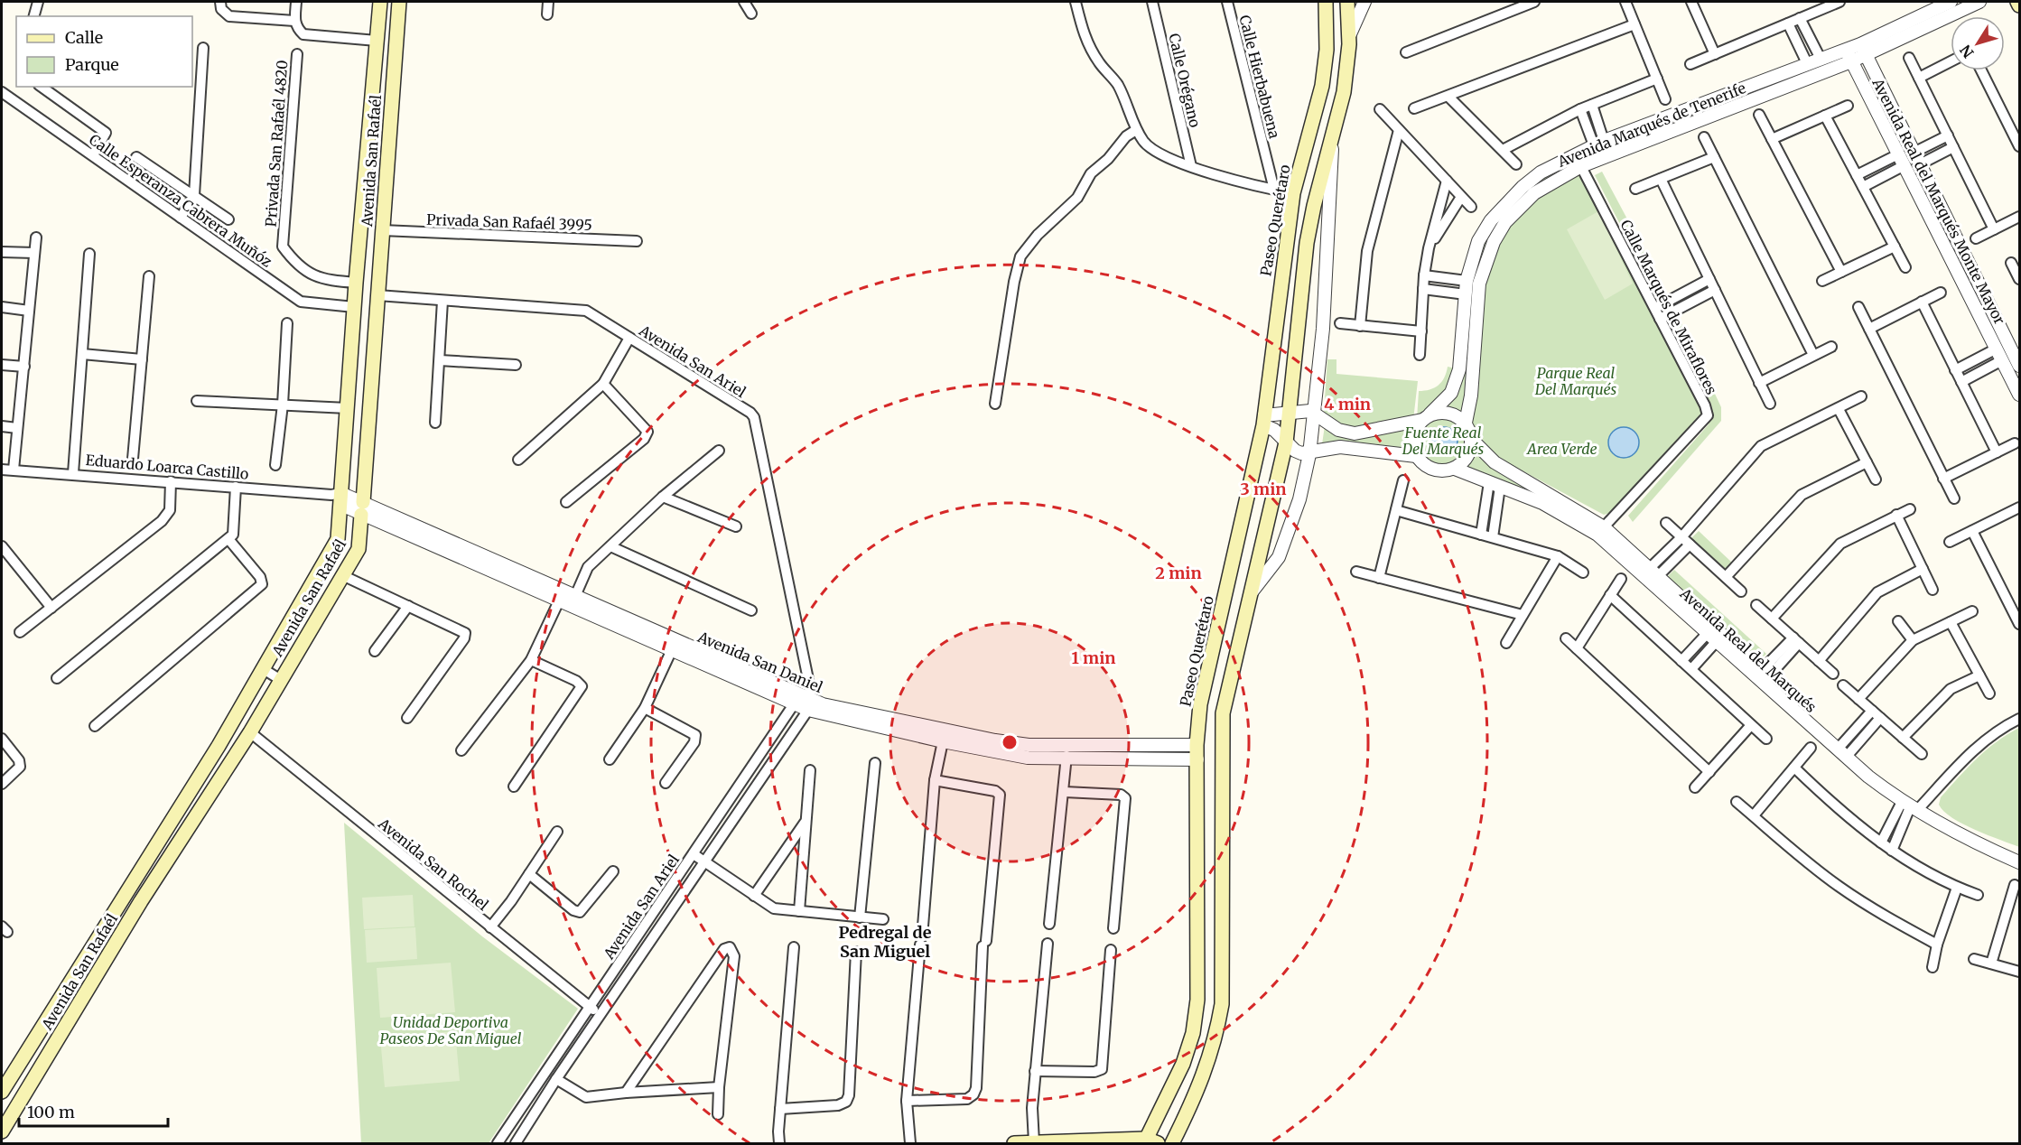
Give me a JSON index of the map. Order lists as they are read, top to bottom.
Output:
{
  "streets": {
    "main road": ["Avenida San Rafaél", "Paseo Querétaro"],
    "street": [
      "Calle Hierbabuena",
      "Calle Orégano",
      "Avenida Marqués de Tenerife",
      "Privada San Rafaél 4820",
      "Calle Esperanza Cabrera Muñóz",
      "Avenida Real del Marqués Monte Mayor",
      "Privada San Rafaél 3995",
      "Calle Marqués de Miraflores",
      "Avenida San Ariel",
      "Eduardo Loarca Castillo",
      "Avenida Real del Marqués",
      "Avenida San Daniel",
      "Avenida San Rochel"
    ]
  },
  "crossings": [
    ["Avenida Marqués de Tenerife", "Avenida Real del Marqués Monte Mayor"],
    ["Avenida Marqués de Tenerife", "Calle Marqués de Miraflores"],
    ["Avenida Marqués de Tenerife", "Avenida Real del Marqués"],
    ["Privada San Rafaél 4820", "Avenida San Rafaél"],
    ["Avenida San Rafaél", "Calle Esperanza Cabrera Muñóz"],
    ["Avenida San Rafaél", "Privada San Rafaél 3995"],
    ["Avenida San Rafaél", "Avenida San Ariel"],
    ["Avenida San Rafaél", "Eduardo Loarca Castillo"],
    ["Avenida San Rafaél", "Avenida San Daniel"],
    ["Avenida San Rafaél", "Avenida San Rochel"],
    ["Paseo Querétaro", "Avenida San Daniel"],
    ["Calle Marqués de Miraflores", "Avenida Real del Marqués"],
    ["Avenida San Ariel", "Avenida San Daniel"],
    ["Avenida San Ariel", "Avenida San Rochel"],
    ["Eduardo Loarca Castillo", "Avenida San Daniel"]
  ],
  "districts": ["Pedregal de San Miguel"],
  "parks": [
    "Parque Real Del Marqués",
    "Fuente Real Del Marqués",
    "Area Verde",
    "Unidad Deportiva Paseos De San Miguel"
  ],
  "legend": ["Calle", "Parque"],
  "scale_bar": "100 m",
  "north": "bottom left",
  "rings": [
    "4 min",
    "3 min",
    "2 min",
    "1 min"
  ]
}
